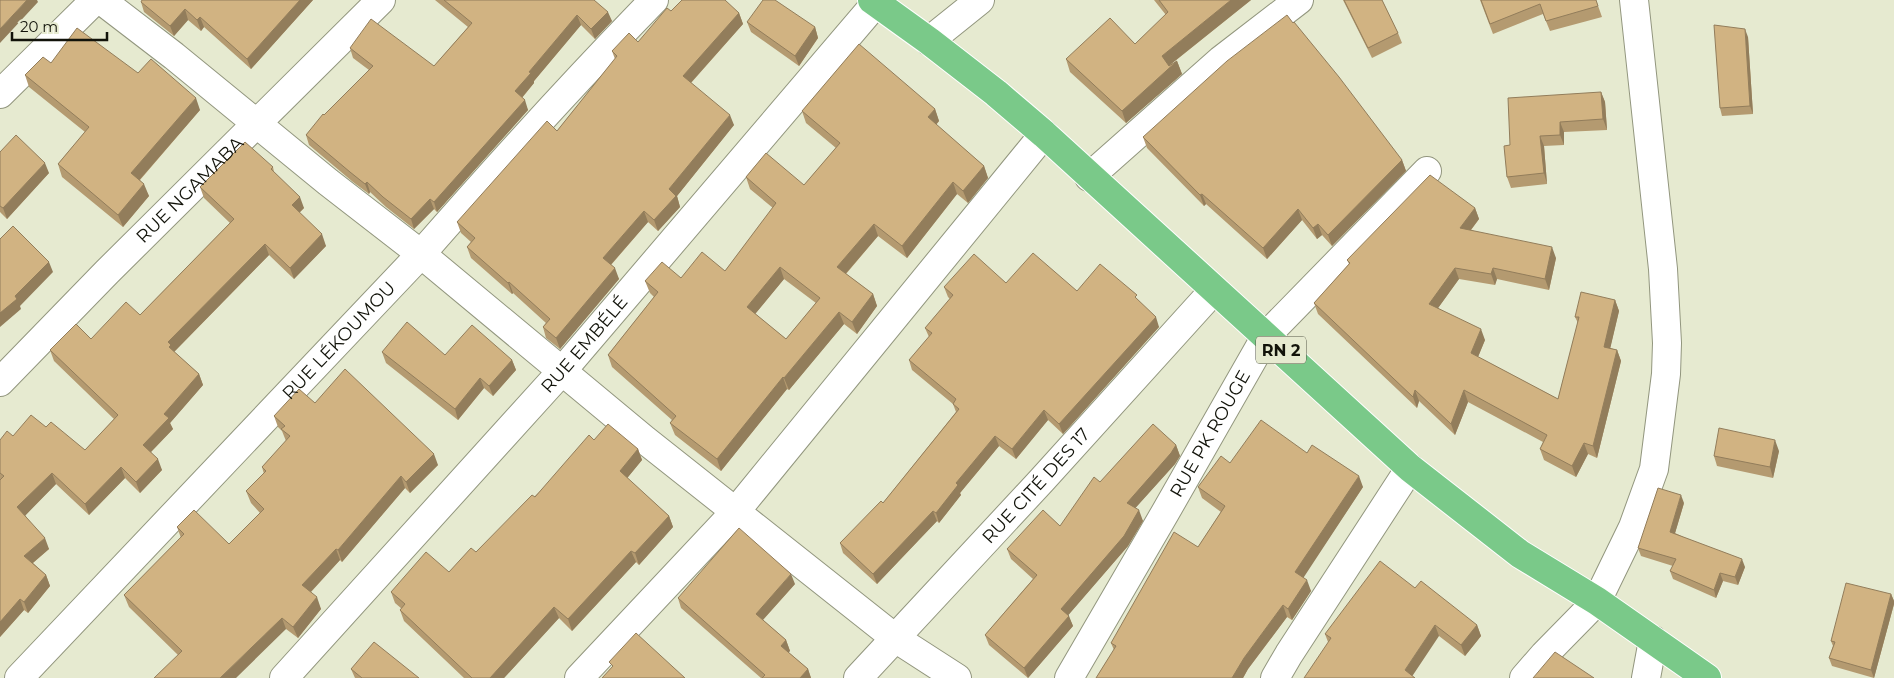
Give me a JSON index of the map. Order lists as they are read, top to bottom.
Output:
{
  "streets": {
    "highway": ["RN 2"],
    "street": [
      "RUE NGAMABA",
      "RUE LÉKOUMOU",
      "RUE EMBÉLÉ",
      "RUE PK ROUGE",
      "RUE CITÉ DES 17"
    ]
  },
  "crossings": [
    ["RUE EMBÉLÉ", "RN 2"],
    ["RN 2", "RUE PK ROUGE"],
    ["RN 2", "RUE CITÉ DES 17"]
  ],
  "scale_bar": "20 m"
}
